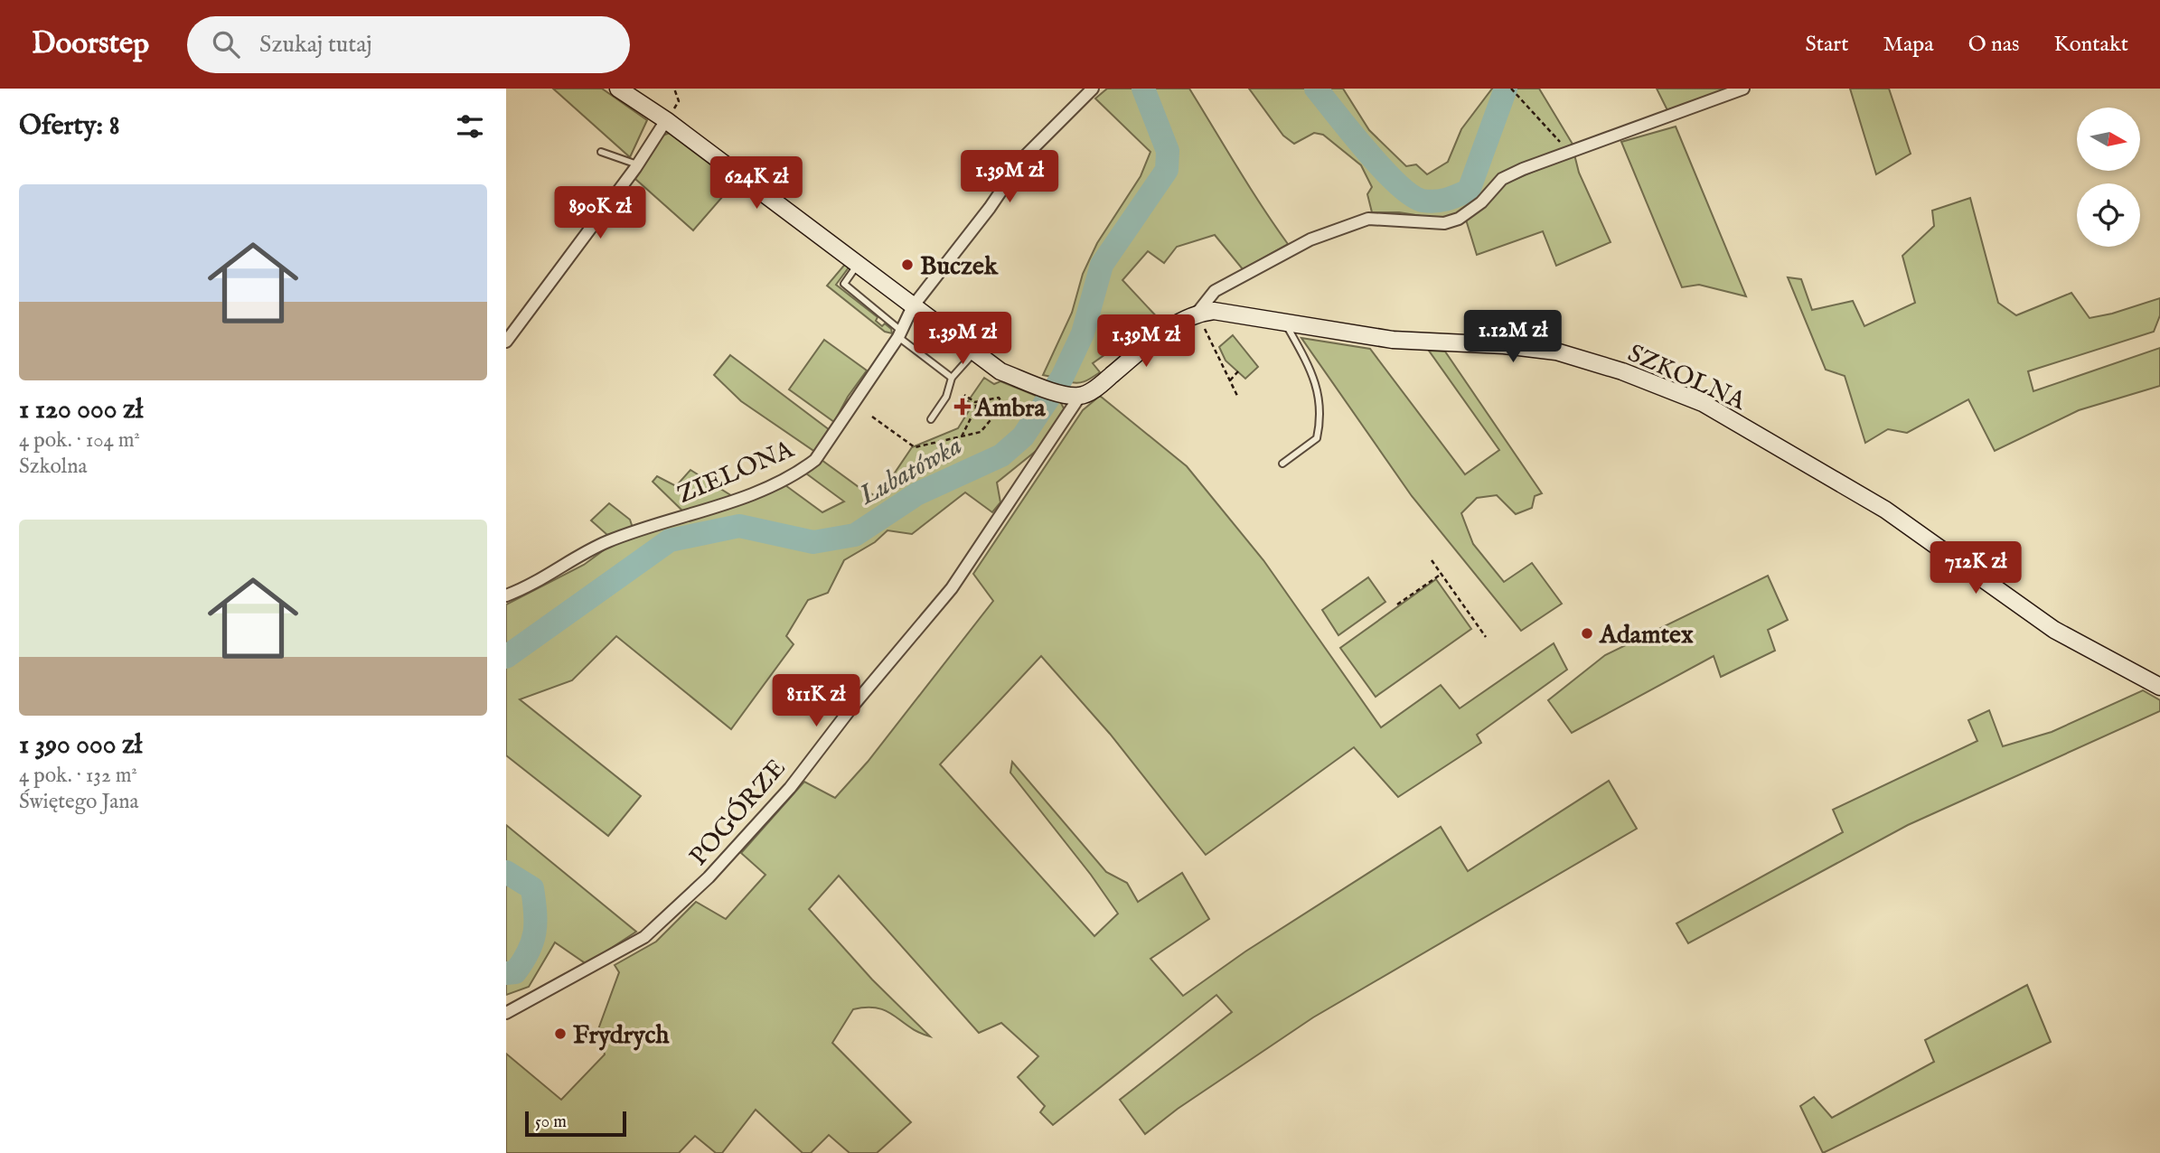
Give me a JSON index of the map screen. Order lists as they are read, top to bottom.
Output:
{
  "streets": {
    "street": ["SZKOLNA", "ZIELONA", "POGÓRZE"]
  },
  "water": ["Lubatówka"],
  "places": {
    "other": ["Buczek", "Adamtex", "Frydrych"],
    "health": ["Ambra"]
  },
  "scale_bar": "50 m",
  "north": "right",
  "page": {
    "header": "Doorstep",
    "search": "Szukaj tutaj",
    "nav": [
      "Start",
      "Mapa",
      "O nas",
      "Kontakt"
    ],
    "heading": "Oferty: 8",
    "price": [
      "1.39M zł",
      "624K zł",
      "890K zł",
      "1.12M zł",
      "1.39M zł",
      "1.39M zł",
      "712K zł",
      "811K zł"
    ],
    "list": [
      {
        "name": "1 120 000 zł",
        "note": "4 pok. · 104 m² · Szkolna"
      },
      {
        "name": "1 390 000 zł",
        "note": "4 pok. · 132 m² · Świętego Jana"
      }
    ],
    "scale": "50 m"
  }
}
